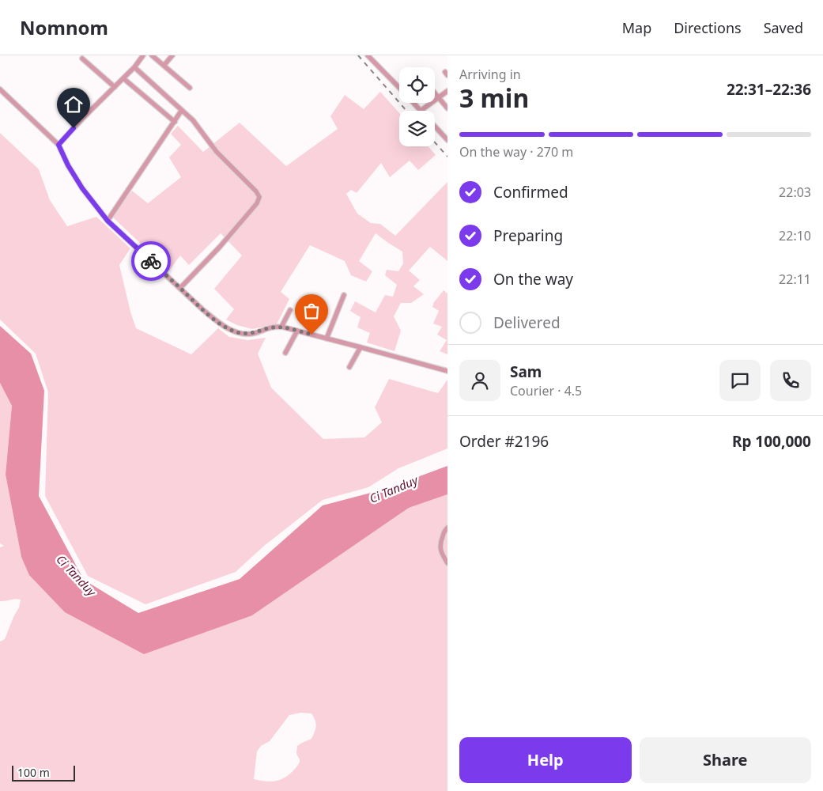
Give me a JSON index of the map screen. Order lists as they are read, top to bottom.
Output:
{
  "water": ["Ci Tanduy"],
  "scale_bar": "100 m",
  "page": {
    "header": "Nomnom",
    "nav": ["Map", "Directions", "Saved"],
    "heading": ["3 min", "Arriving in", "22:31–22:36"],
    "panel": [
      "Sam",
      "Courier · 4.5",
      "Order #2196",
      "Rp 100,000"
    ],
    "bar": "On the way · 270 m",
    "list": [
      ["Confirmed", "22:03"],
      ["Preparing", "22:10"],
      ["On the way", "22:11"],
      "Delivered"
    ],
    "buttons": ["Help", "Share"],
    "scale": "100 m"
  }
}
